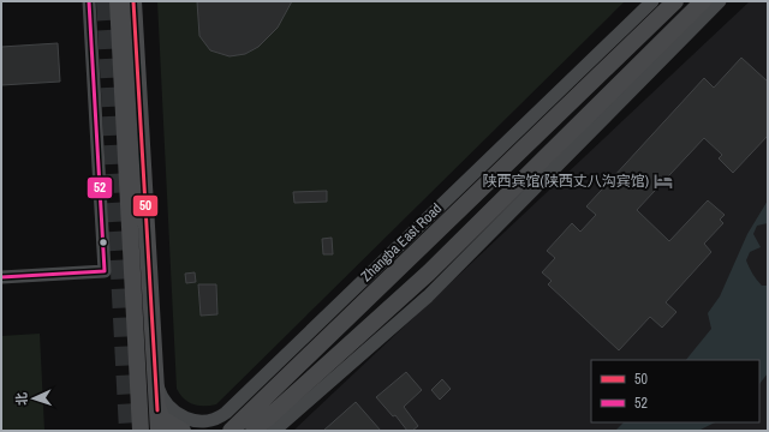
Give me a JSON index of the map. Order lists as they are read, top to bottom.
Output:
{
  "streets": {
    "main road": ["Zhangba East Road"]
  },
  "places": {
    "hotel": ["陕西宾馆(陕西丈八沟宾馆)"]
  },
  "lines": ["transit line 50", "transit line 52"],
  "legend": ["50", "52"],
  "north": "left"
}
